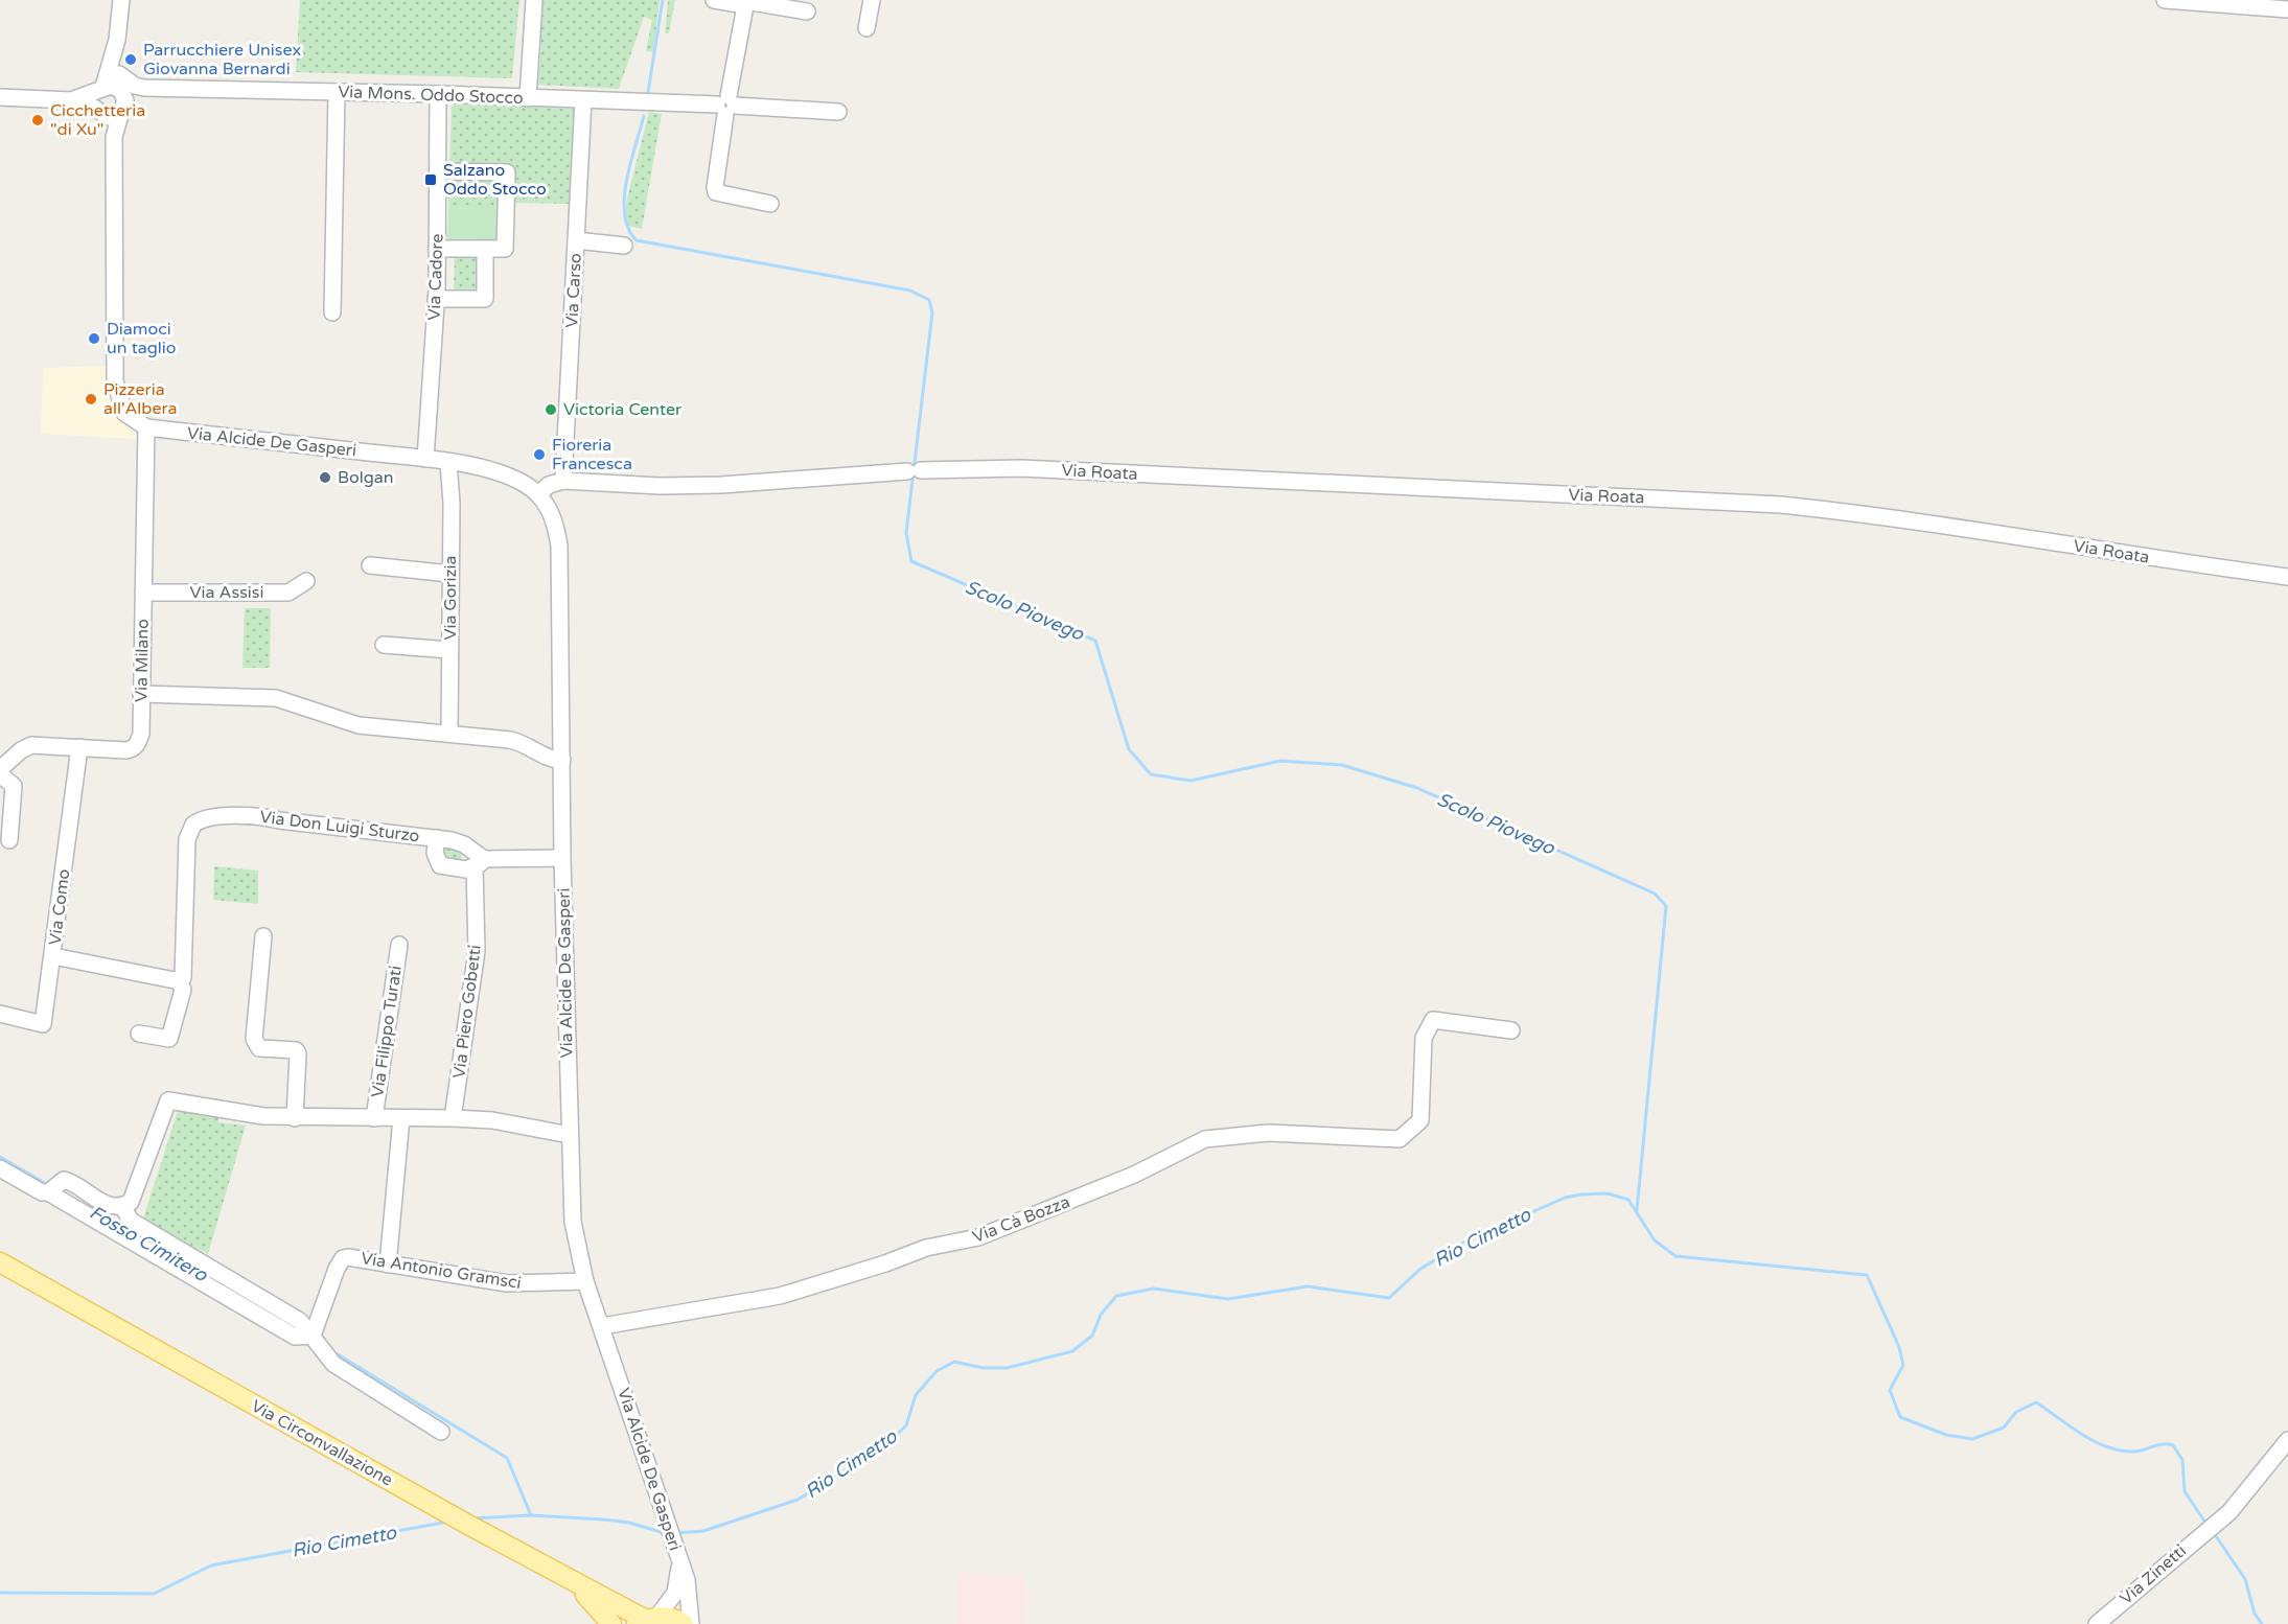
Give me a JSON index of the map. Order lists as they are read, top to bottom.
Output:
{
  "streets": {
    "main road": ["Via Circonvallazione"],
    "street": [
      "Via Mons. Oddo Stocco",
      "Via Cadore",
      "Via Carso",
      "Via Alcide De Gasperi",
      "Via Roata",
      "Via Assisi",
      "Via Gorizia",
      "Via Milano",
      "Via Don Luigi Sturzo",
      "Via Como",
      "Via Piero Gobetti",
      "Via Filippo Turati",
      "Via Cà Bozza",
      "Via Antonio Gramsci",
      "Via Zinetti"
    ]
  },
  "crossings": [
    ["Via Mons. Oddo Stocco", "Via Cadore"],
    ["Via Mons. Oddo Stocco", "Via Carso"],
    ["Via Cadore", "Via Alcide De Gasperi"],
    ["Via Carso", "Via Roata"],
    ["Via Alcide De Gasperi", "Via Gorizia"],
    ["Via Alcide De Gasperi", "Via Milano"],
    ["Via Alcide De Gasperi", "Via Don Luigi Sturzo"],
    ["Via Alcide De Gasperi", "Via Filippo Turati"],
    ["Via Alcide De Gasperi", "Via Cà Bozza"],
    ["Via Alcide De Gasperi", "Via Antonio Gramsci"],
    ["Via Assisi", "Via Milano"],
    ["Via Milano", "Via Como"],
    ["Via Don Luigi Sturzo", "Via Piero Gobetti"],
    ["Via Piero Gobetti", "Via Filippo Turati"]
  ],
  "water": ["Scolo Piovego", "Rio Cimetto", "Fosso Cimitero"],
  "places": {
    "other": [
      "Parrucchiere Unisex Giovanna Bernardi",
      "Cicchetteria \"di Xu\"",
      "Diamoci un taglio",
      "Pizzeria all'Albera",
      "Victoria Center",
      "Fioreria Francesca",
      "Bolgan"
    ],
    "transit": ["Salzano Oddo Stocco"]
  }
}
